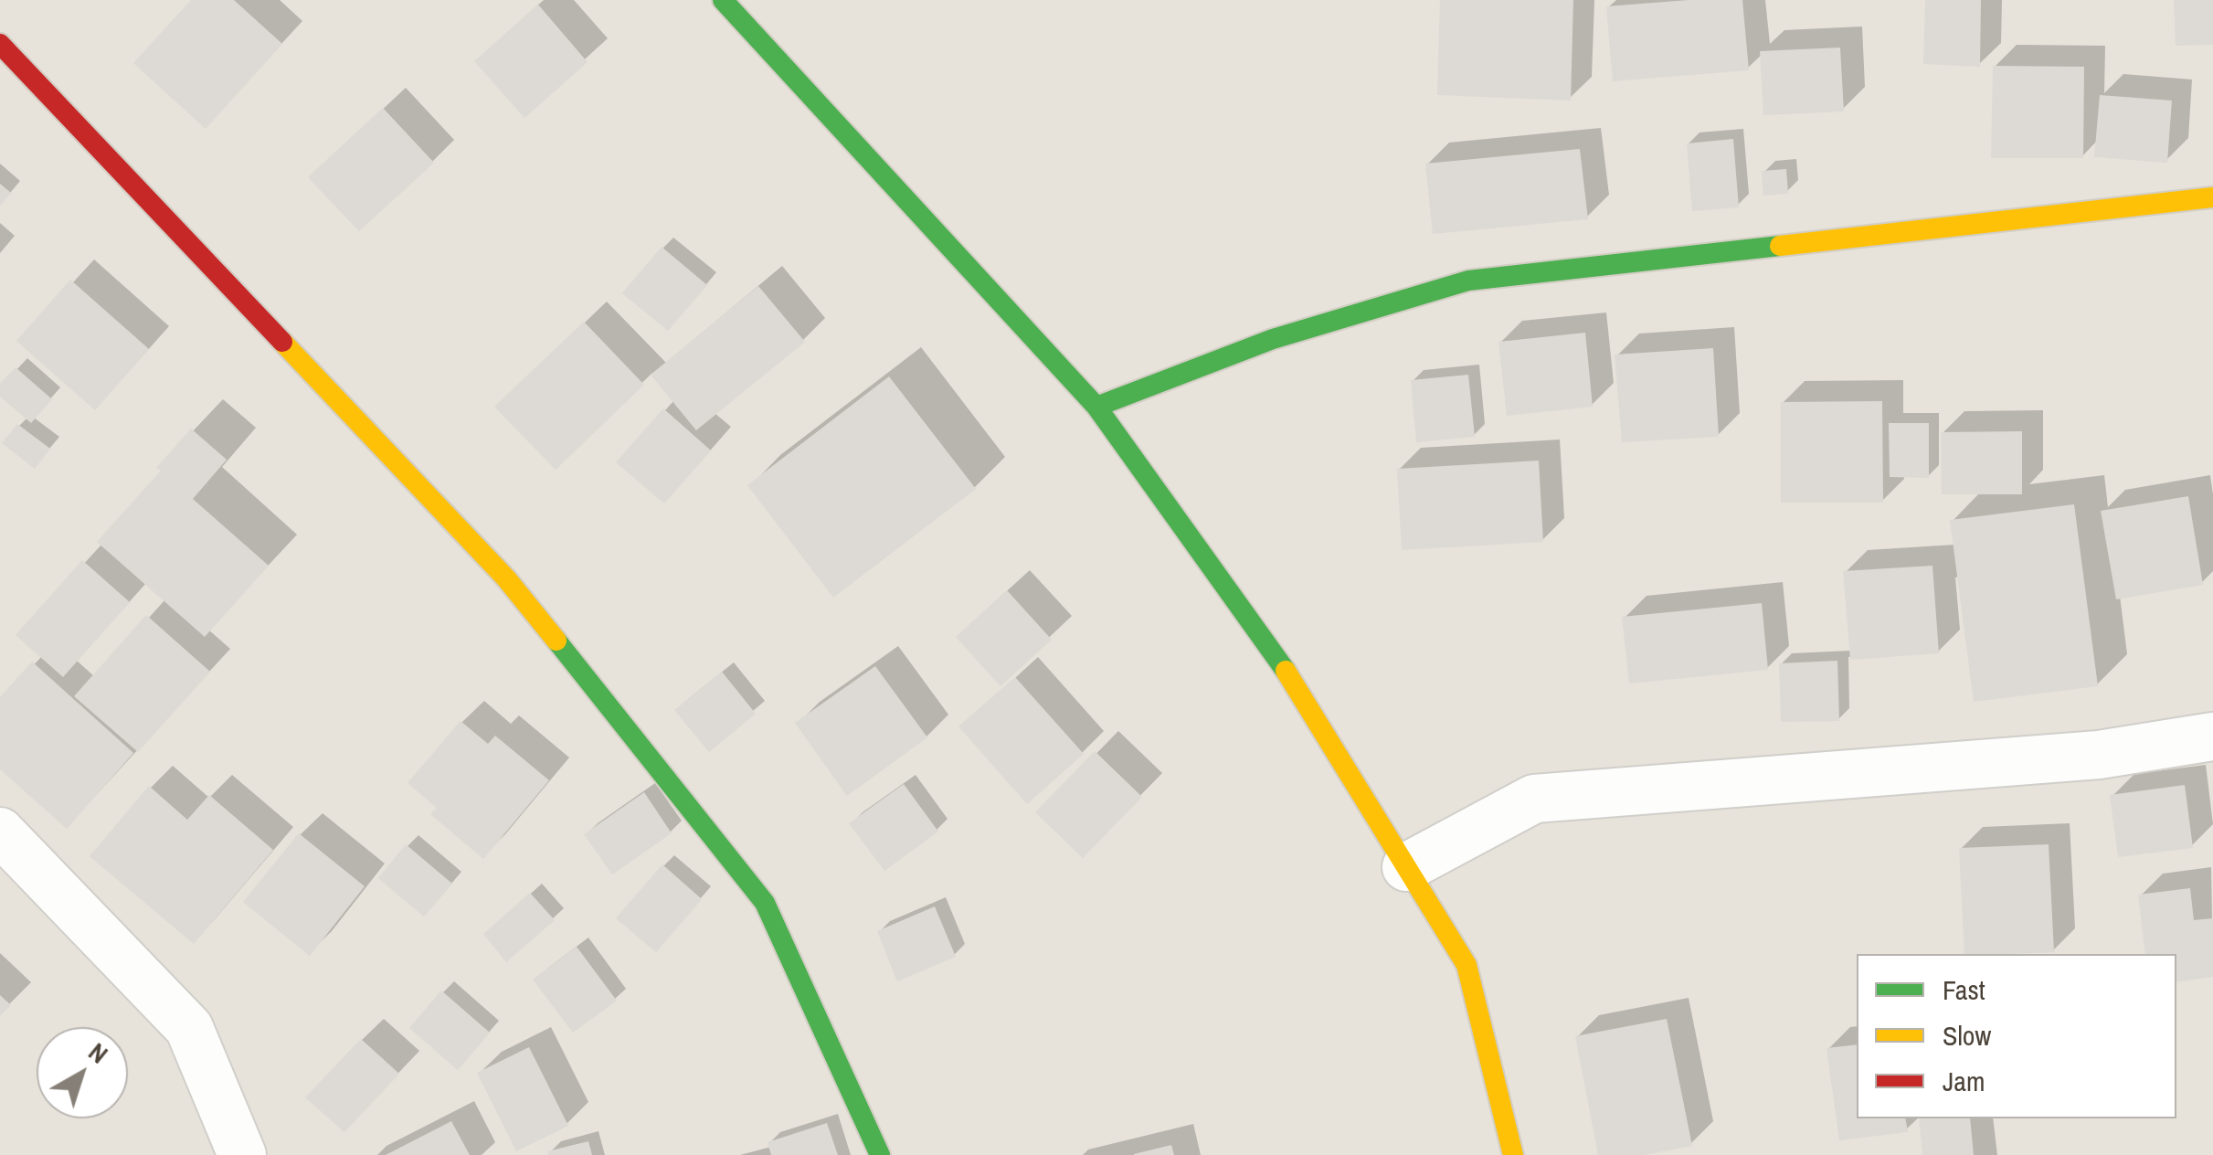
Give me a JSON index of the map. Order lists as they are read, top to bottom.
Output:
{
  "legend": ["Fast", "Slow", "Jam"],
  "north": "top right"
}
